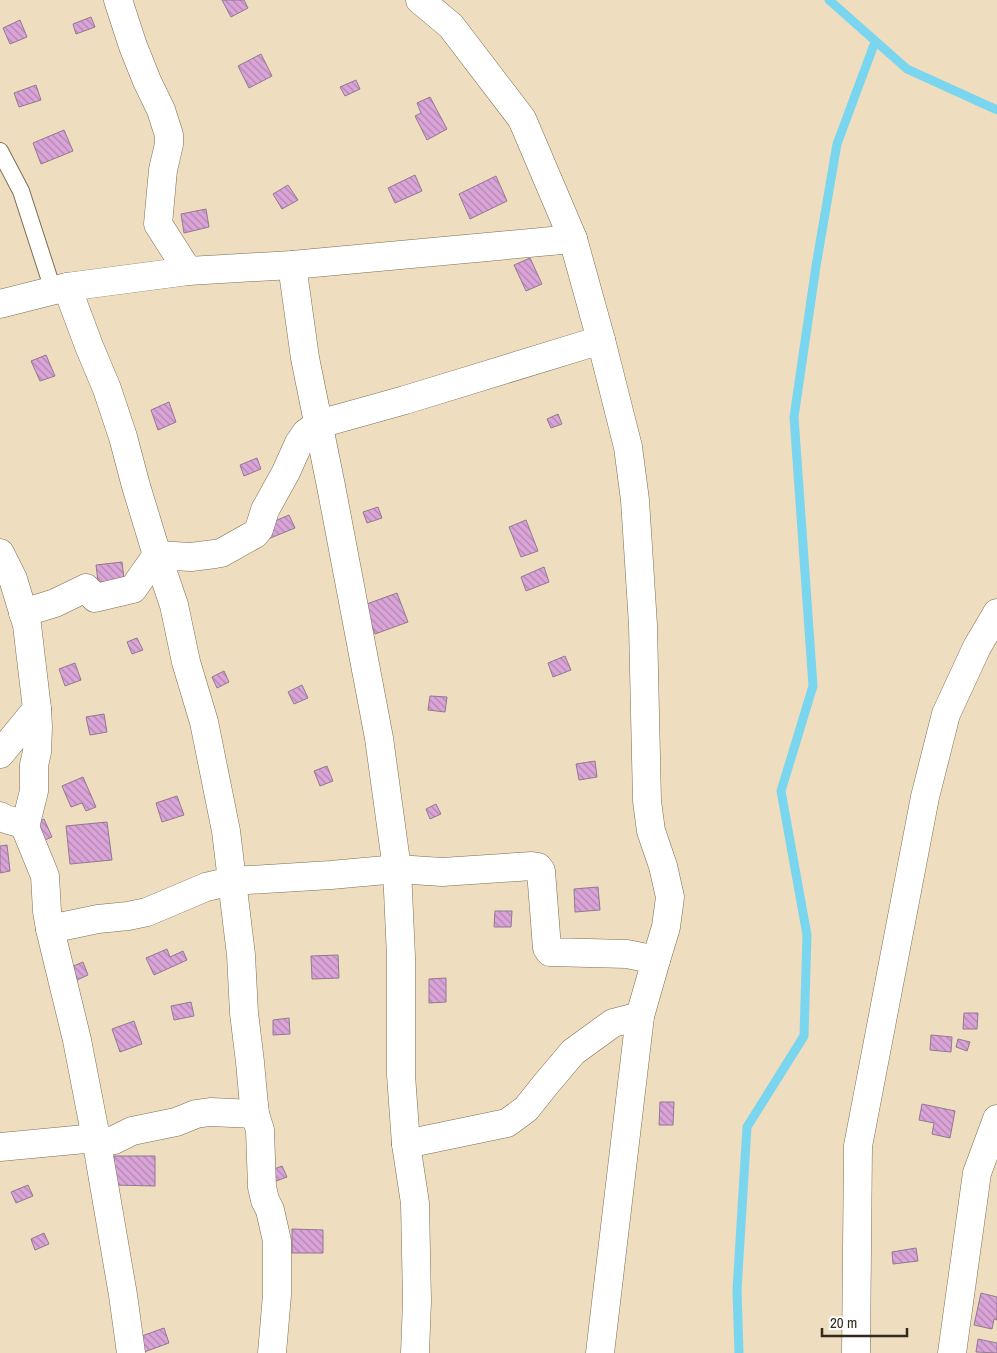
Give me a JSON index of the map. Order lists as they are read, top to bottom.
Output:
{
  "scale_bar": "20 m"
}
